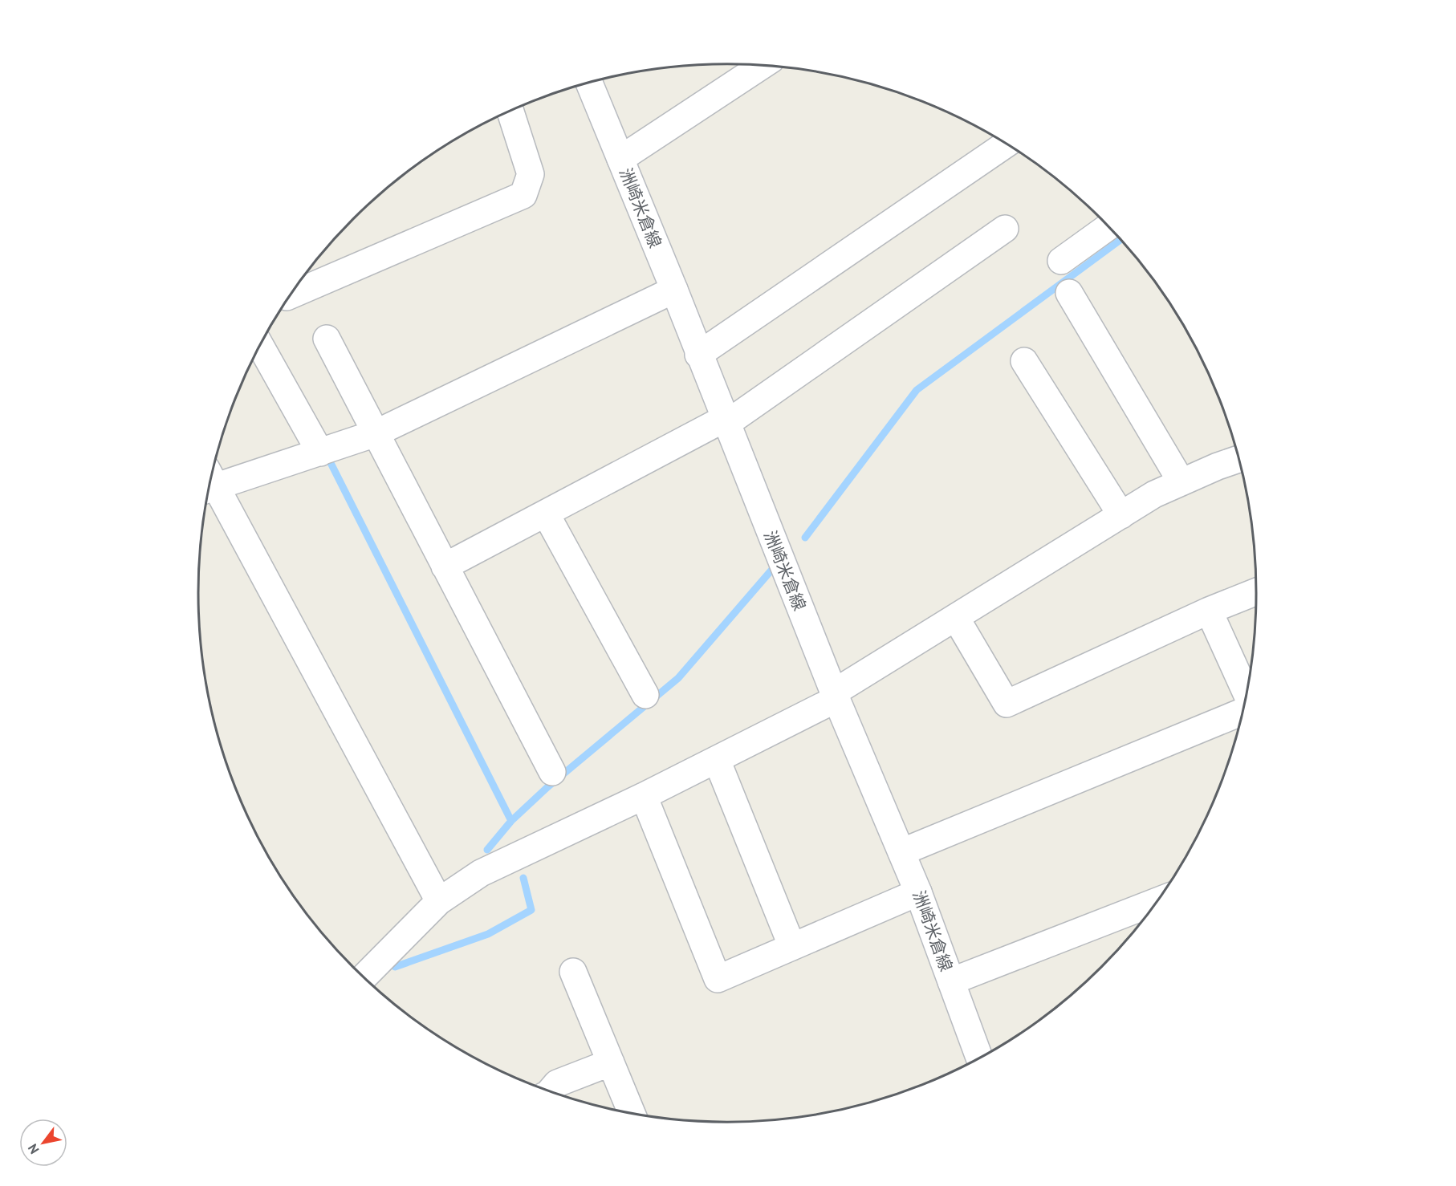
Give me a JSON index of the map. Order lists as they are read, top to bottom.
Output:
{
  "streets": {
    "street": ["洲崎米倉線"]
  },
  "north": "bottom left"
}
